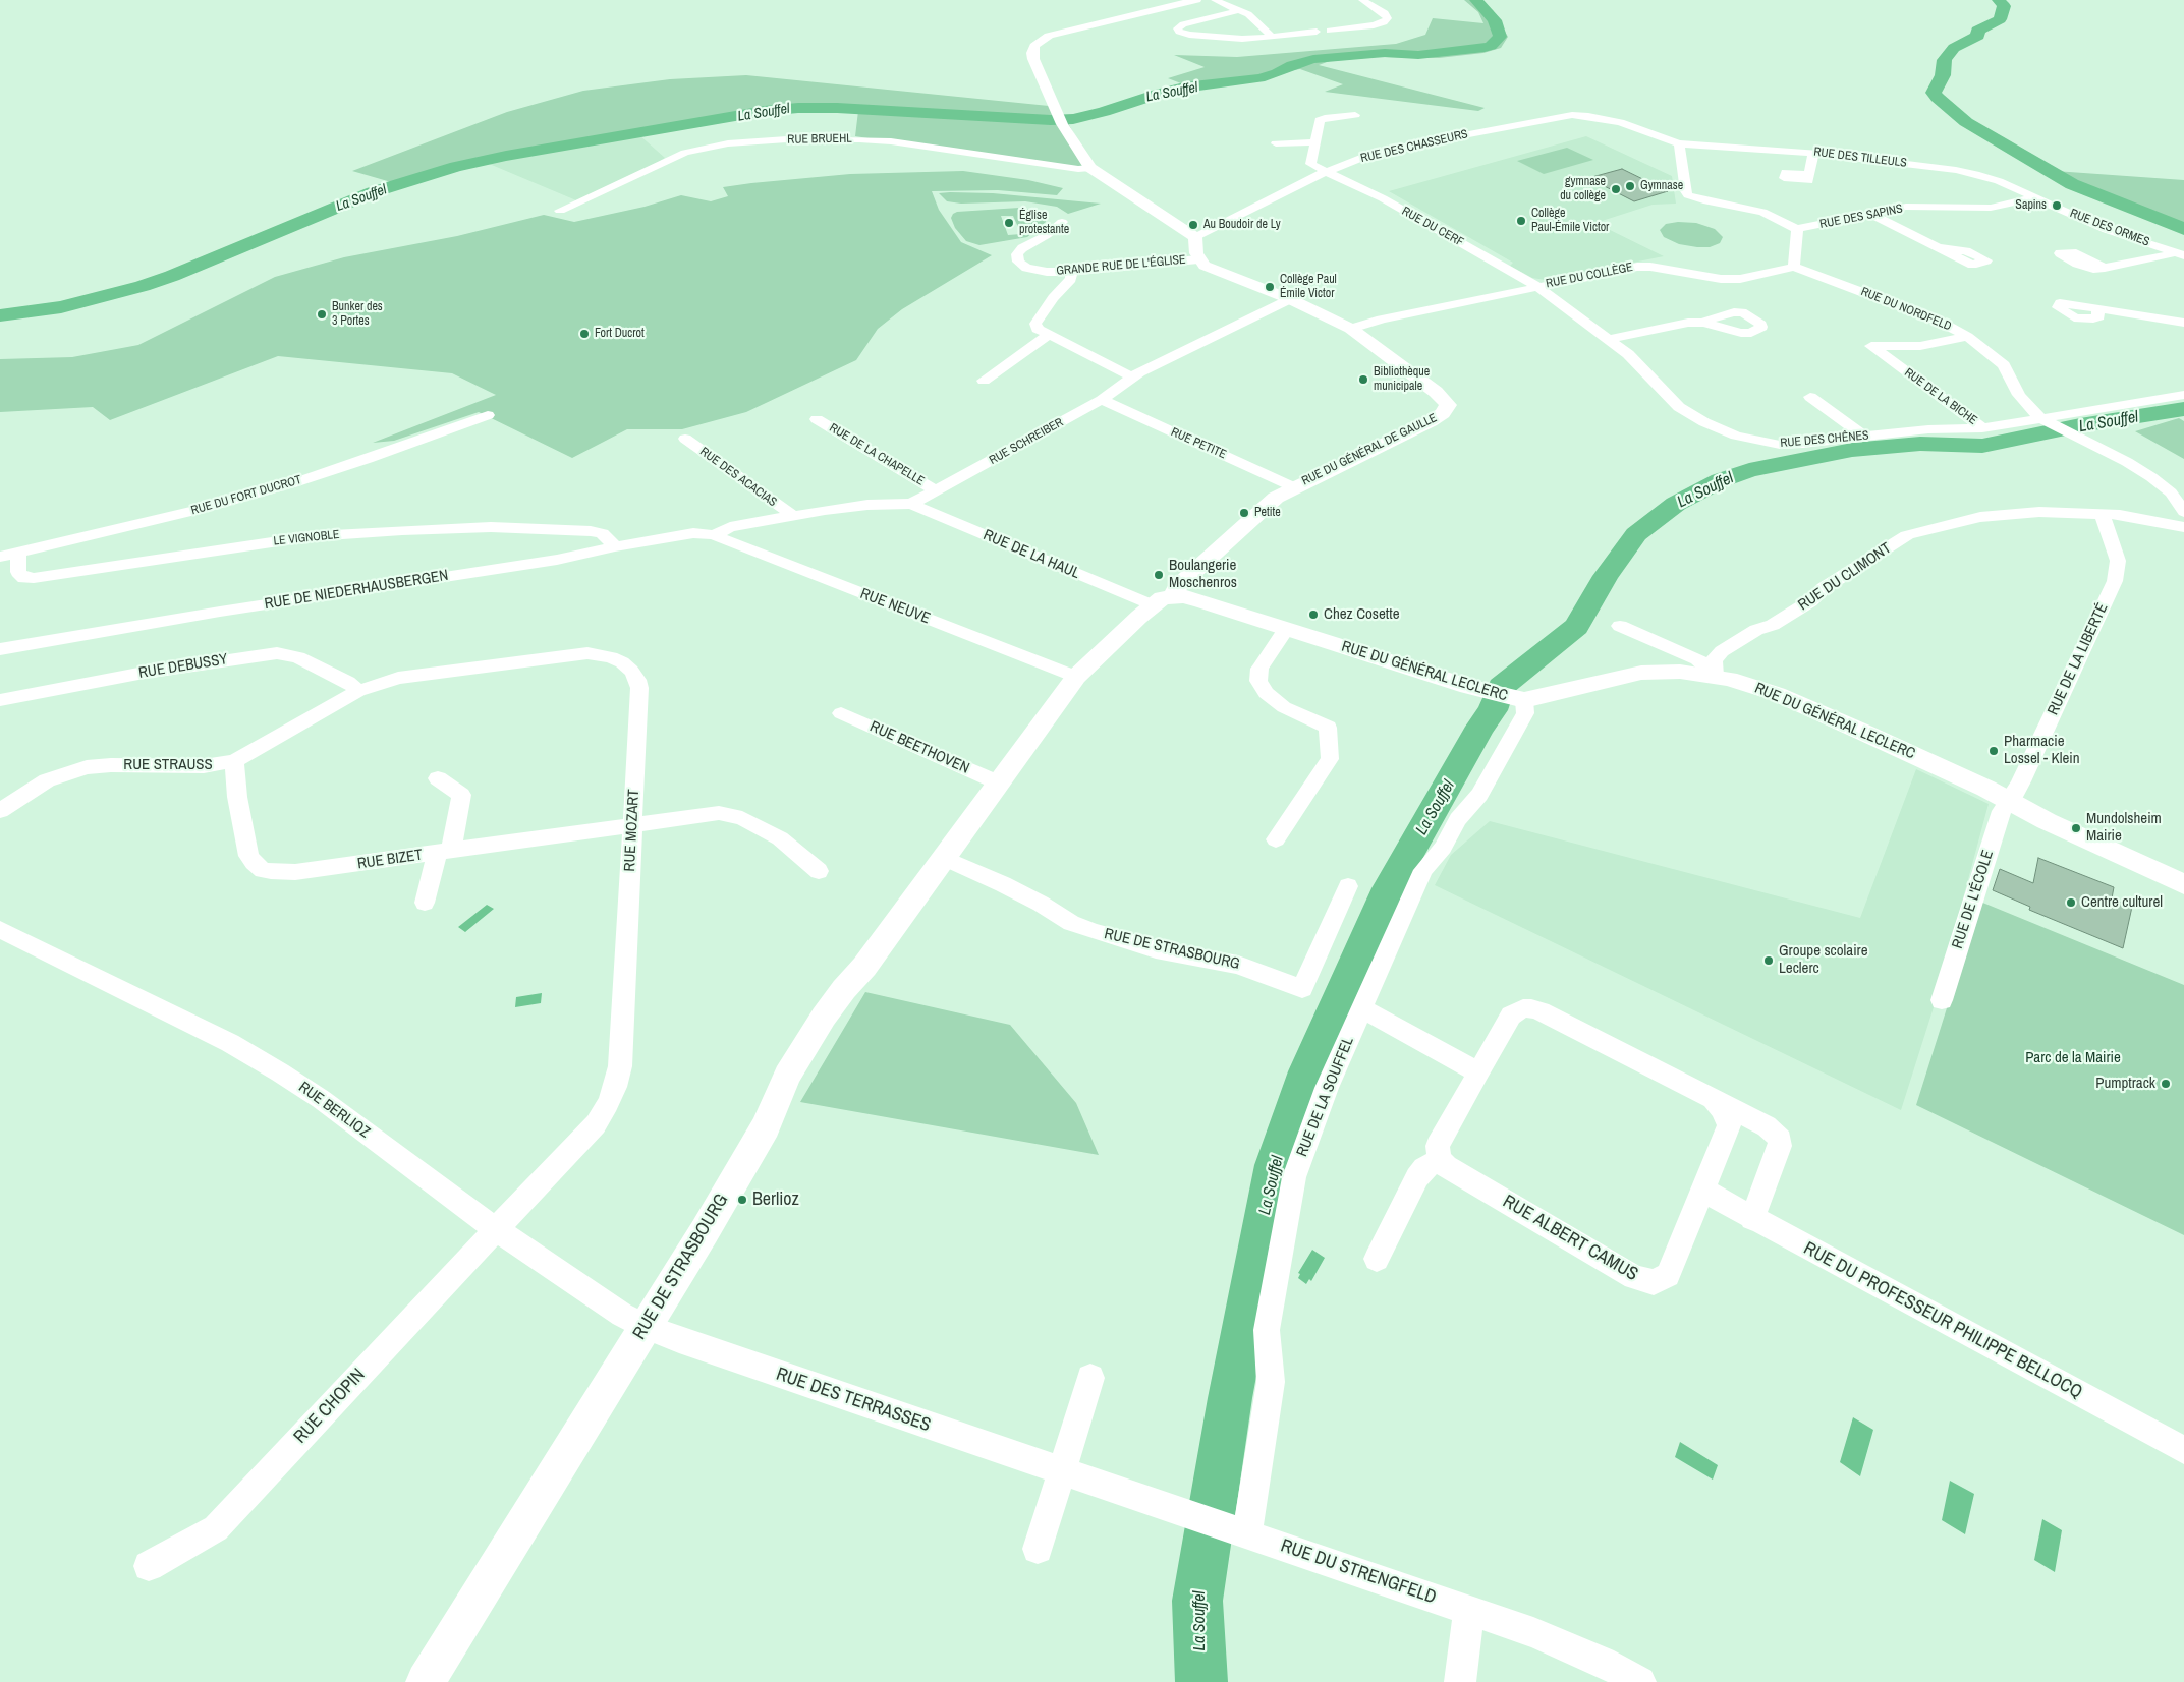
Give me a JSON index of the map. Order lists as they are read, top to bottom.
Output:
{
  "streets": {
    "street": [
      "RUE BRUEHL",
      "RUE DES CHASSEURS",
      "RUE DES TILLEULS",
      "RUE DES SAPINS",
      "RUE DU CERF",
      "RUE DES ORMES",
      "GRANDE RUE DE L'ÉGLISE",
      "RUE DU COLLÈGE",
      "RUE DU NORDFELD",
      "RUE DE LA BICHE",
      "RUE DES CHÊNES",
      "RUE SCHREIBER",
      "RUE PETITE",
      "RUE DU GÉNÉRAL DE GAULLE",
      "RUE DE LA CHAPELLE",
      "RUE DES ACACIAS",
      "RUE DU FORT DUCROT",
      "LE VIGNOBLE",
      "RUE DE LA HAUL",
      "RUE DU CLIMONT",
      "RUE DE NIEDERHAUSBERGEN",
      "RUE NEUVE",
      "RUE DE LA LIBERTÉ",
      "RUE DEBUSSY",
      "RUE DU GÉNÉRAL LECLERC",
      "RUE BEETHOVEN",
      "RUE STRAUSS",
      "RUE MOZART",
      "RUE BIZET",
      "RUE DE L'ÉCOLE",
      "RUE DE STRASBOURG",
      "RUE DE LA SOUFFEL",
      "RUE BERLIOZ",
      "RUE ALBERT CAMUS",
      "RUE DU PROFESSEUR PHILIPPE BELLOCQ",
      "RUE DES TERRASSES",
      "RUE CHOPIN",
      "RUE DU STRENGFELD"
    ]
  },
  "crossings": [
    ["RUE DES CHASSEURS", "RUE DES TILLEULS"],
    ["RUE DES CHASSEURS", "RUE DU CERF"],
    ["RUE DES TILLEULS", "RUE DES SAPINS"],
    ["RUE DES TILLEULS", "RUE DES ORMES"],
    ["RUE DES SAPINS", "RUE DES ORMES"],
    ["RUE DU CERF", "RUE DU COLLÈGE"],
    ["RUE DU CERF", "RUE DES CHÊNES"],
    ["GRANDE RUE DE L'ÉGLISE", "RUE DU GÉNÉRAL DE GAULLE"],
    ["RUE DU COLLÈGE", "RUE DU NORDFELD"],
    ["RUE DU COLLÈGE", "RUE DES CHÊNES"],
    ["RUE DU COLLÈGE", "RUE DU GÉNÉRAL DE GAULLE"],
    ["RUE DU NORDFELD", "RUE DE LA BICHE"],
    ["RUE DU NORDFELD", "RUE DES CHÊNES"],
    ["RUE DE LA BICHE", "RUE DES CHÊNES"],
    ["RUE SCHREIBER", "RUE PETITE"],
    ["RUE SCHREIBER", "RUE DU GÉNÉRAL DE GAULLE"],
    ["RUE SCHREIBER", "RUE DE LA CHAPELLE"],
    ["RUE SCHREIBER", "RUE DES ACACIAS"],
    ["RUE SCHREIBER", "RUE DE LA HAUL"],
    ["RUE SCHREIBER", "RUE DE NIEDERHAUSBERGEN"],
    ["RUE SCHREIBER", "RUE NEUVE"],
    ["RUE PETITE", "RUE DU GÉNÉRAL DE GAULLE"],
    ["RUE DU GÉNÉRAL DE GAULLE", "RUE DU GÉNÉRAL LECLERC"],
    ["RUE DU GÉNÉRAL DE GAULLE", "RUE DE STRASBOURG"],
    ["RUE DU FORT DUCROT", "LE VIGNOBLE"],
    ["LE VIGNOBLE", "RUE DE NIEDERHAUSBERGEN"],
    ["RUE DE LA HAUL", "RUE DE STRASBOURG"],
    ["RUE DU CLIMONT", "RUE DE LA LIBERTÉ"],
    ["RUE DU CLIMONT", "RUE DU GÉNÉRAL LECLERC"],
    ["RUE DE NIEDERHAUSBERGEN", "RUE NEUVE"],
    ["RUE NEUVE", "RUE DE STRASBOURG"],
    ["RUE DE LA LIBERTÉ", "RUE DU GÉNÉRAL LECLERC"],
    ["RUE DE LA LIBERTÉ", "RUE DE L'ÉCOLE"],
    ["RUE DEBUSSY", "RUE STRAUSS"],
    ["RUE DEBUSSY", "RUE MOZART"],
    ["RUE DU GÉNÉRAL LECLERC", "RUE DE L'ÉCOLE"],
    ["RUE DU GÉNÉRAL LECLERC", "RUE DE STRASBOURG"],
    ["RUE DU GÉNÉRAL LECLERC", "RUE DE LA SOUFFEL"],
    ["RUE BEETHOVEN", "RUE DE STRASBOURG"],
    ["RUE STRAUSS", "RUE MOZART"],
    ["RUE STRAUSS", "RUE BIZET"],
    ["RUE MOZART", "RUE BIZET"],
    ["RUE MOZART", "RUE BERLIOZ"],
    ["RUE MOZART", "RUE CHOPIN"],
    ["RUE DE STRASBOURG", "RUE BERLIOZ"],
    ["RUE DE STRASBOURG", "RUE DES TERRASSES"],
    ["RUE DE LA SOUFFEL", "RUE DES TERRASSES"],
    ["RUE DE LA SOUFFEL", "RUE DU STRENGFELD"],
    ["RUE BERLIOZ", "RUE DES TERRASSES"],
    ["RUE BERLIOZ", "RUE CHOPIN"],
    ["RUE ALBERT CAMUS", "RUE DU PROFESSEUR PHILIPPE BELLOCQ"],
    ["RUE DES TERRASSES", "RUE DU STRENGFELD"]
  ],
  "water": ["La Souffel"],
  "parks": ["Parc de la Mairie"],
  "places": [
    "Gymnase",
    "gymnase du collège",
    "Sapins",
    "Collège Paul-Émile Victor",
    "Église protestante",
    "Au Boudoir de Ly",
    "Collège Paul Émile Victor",
    "Bunker des 3 Portes",
    "Fort Ducrot",
    "Bibliothèque municipale",
    "Petite",
    "Boulangerie Moschenros",
    "Chez Cosette",
    "Pharmacie Lossel - Klein",
    "Mundolsheim Mairie",
    "Centre culturel",
    "Groupe scolaire Leclerc",
    "Pumptrack",
    "Berlioz"
  ]
}
